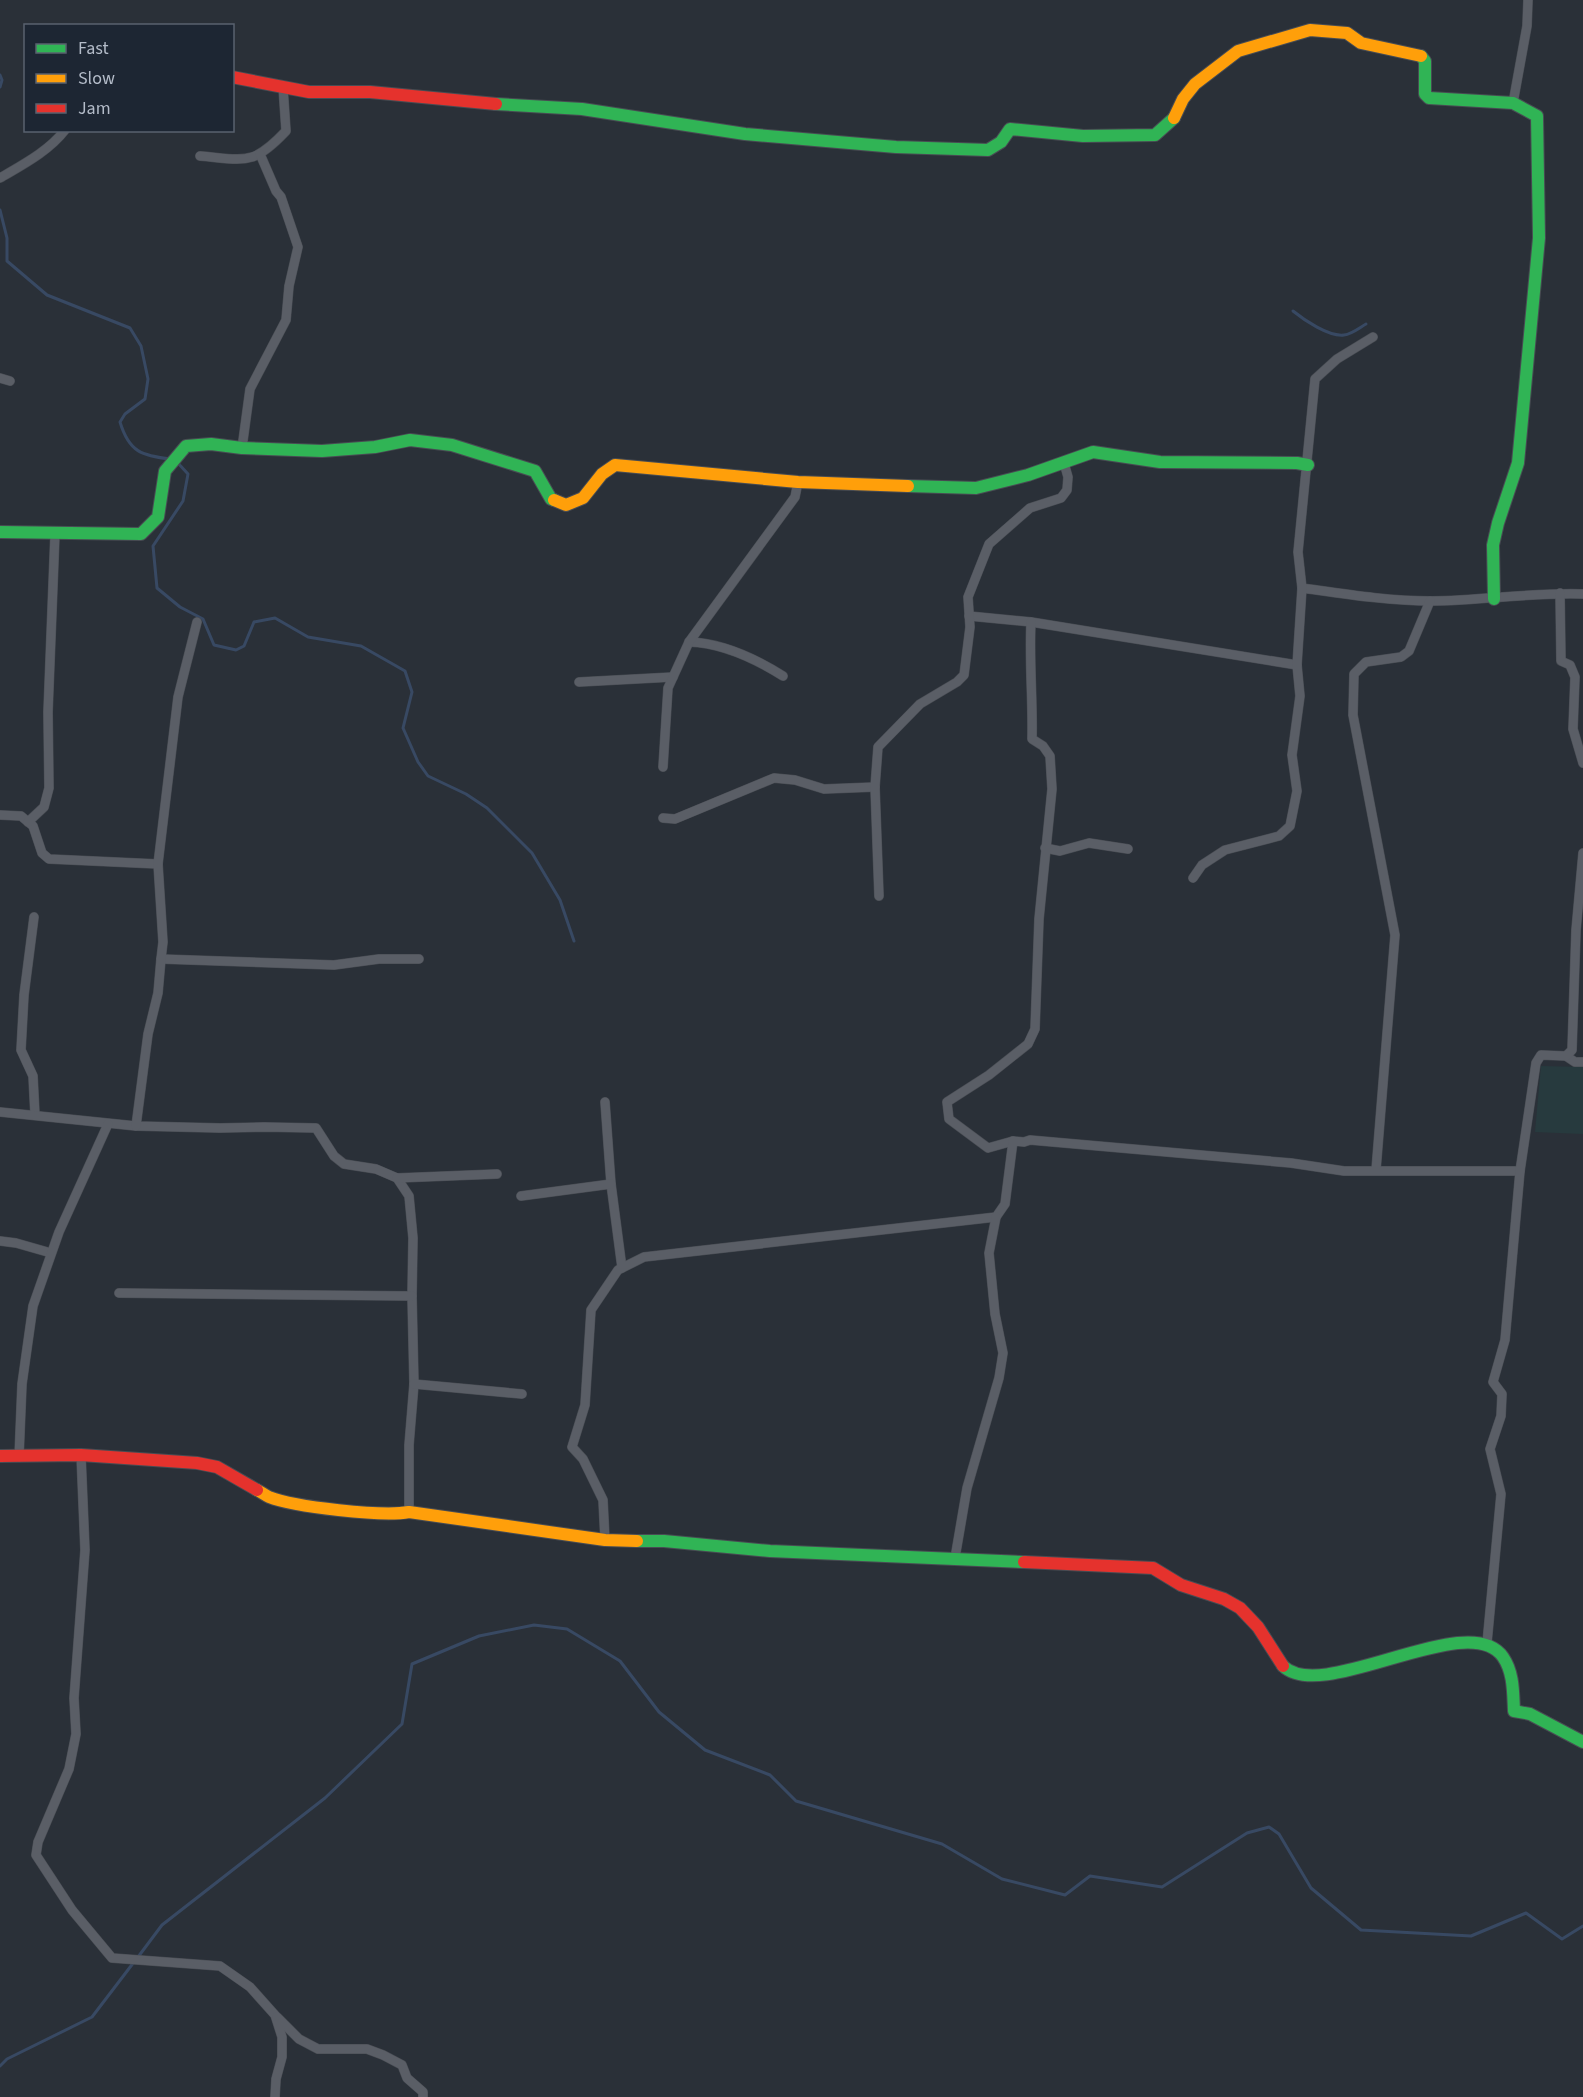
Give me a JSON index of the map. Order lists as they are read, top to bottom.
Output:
{
  "legend": ["Fast", "Slow", "Jam"]
}
